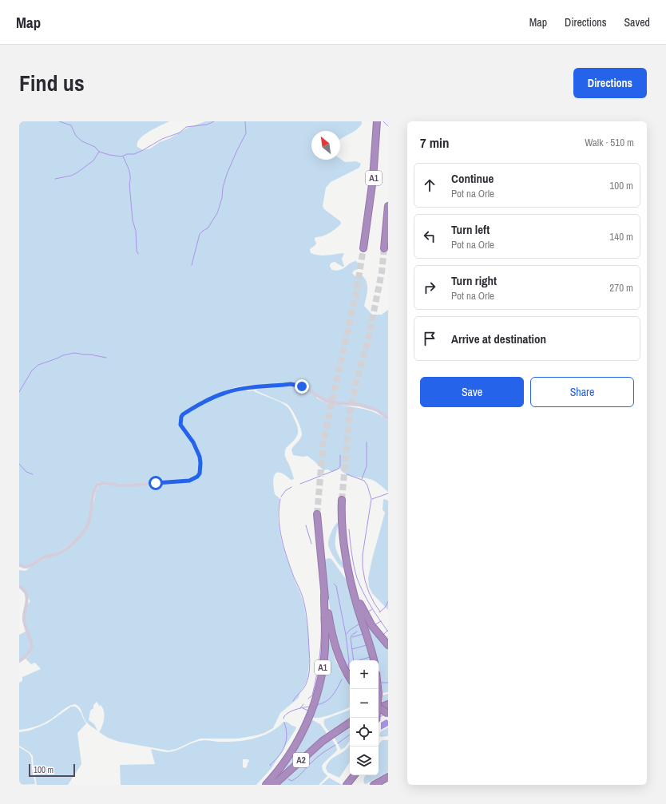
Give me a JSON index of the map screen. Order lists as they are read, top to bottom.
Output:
{
  "streets": {
    "highway": ["A1", "A2"]
  },
  "scale_bar": "100 m",
  "north": "top left",
  "page": {
    "header": "Map",
    "nav": ["Map", "Directions", "Saved"],
    "title": "Find us",
    "buttons": [
      "Directions",
      ["Save", "Share"]
    ],
    "heading": ["7 min", "Walk · 510 m"],
    "list": [
      ["Continue", "Pot na Orle", "100 m"],
      ["Turn left", "Pot na Orle", "140 m"],
      ["Turn right", "Pot na Orle", "270 m"],
      "Arrive at destination"
    ],
    "map_buttons": ["+", "−"],
    "scale": "100 m"
  }
}
